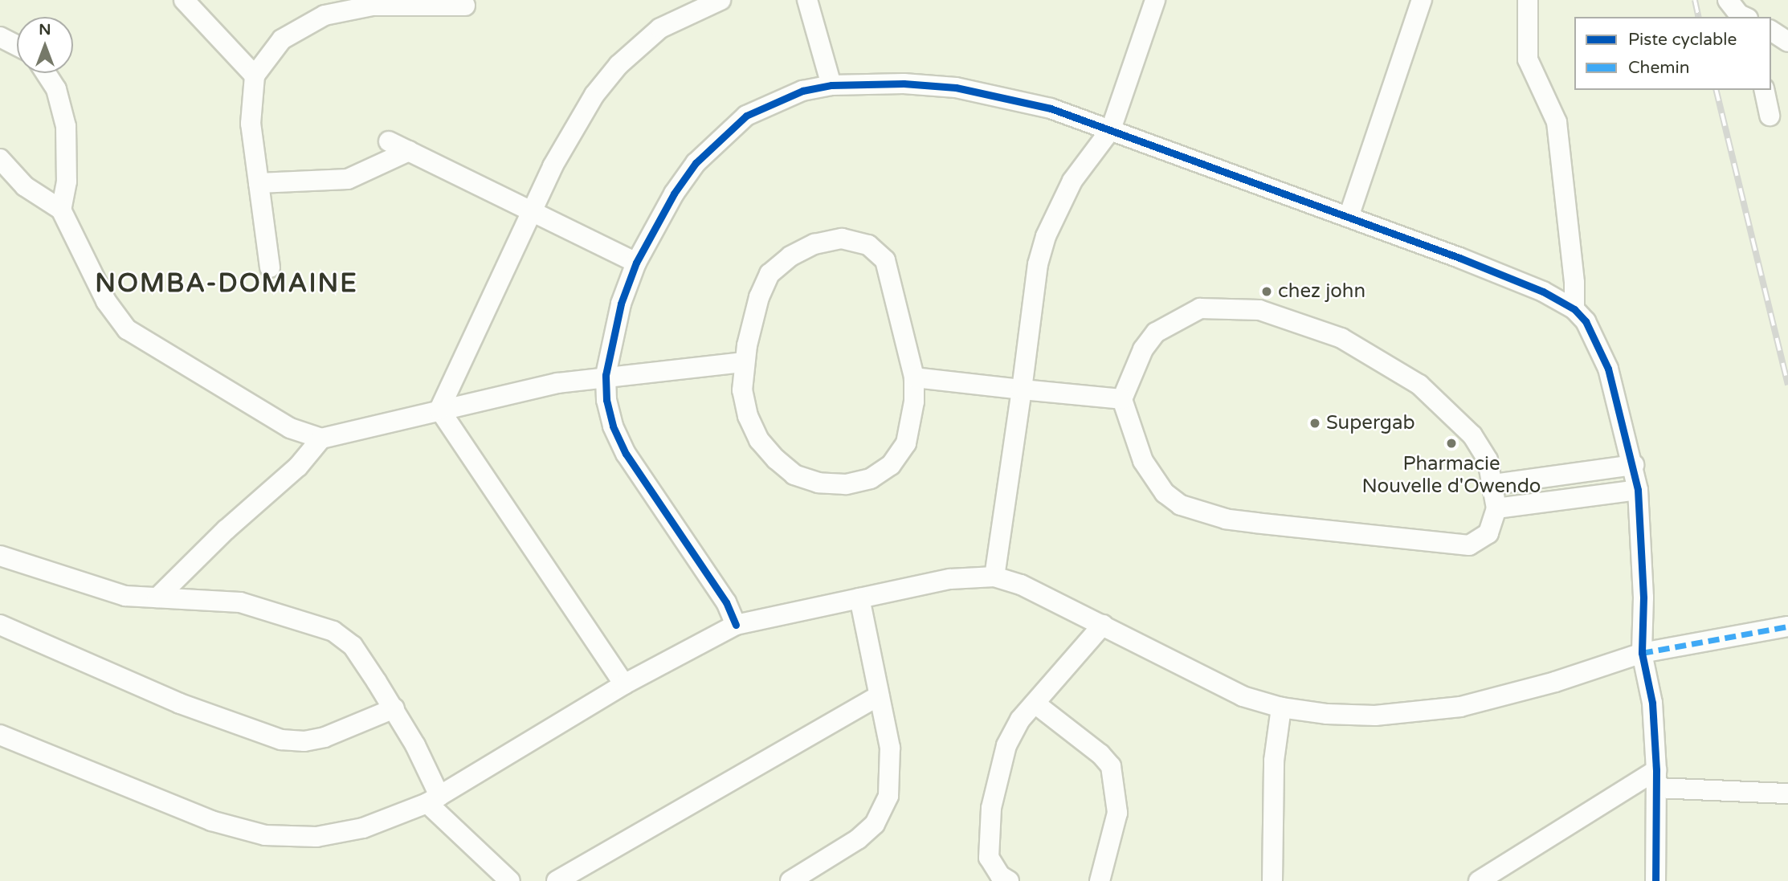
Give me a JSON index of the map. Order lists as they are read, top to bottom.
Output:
{
  "districts": ["NOMBA-DOMAINE"],
  "places": ["chez john", "Supergab", "Pharmacie Nouvelle d'Owendo"],
  "legend": ["Piste cyclable", "Chemin"],
  "north": "top"
}
